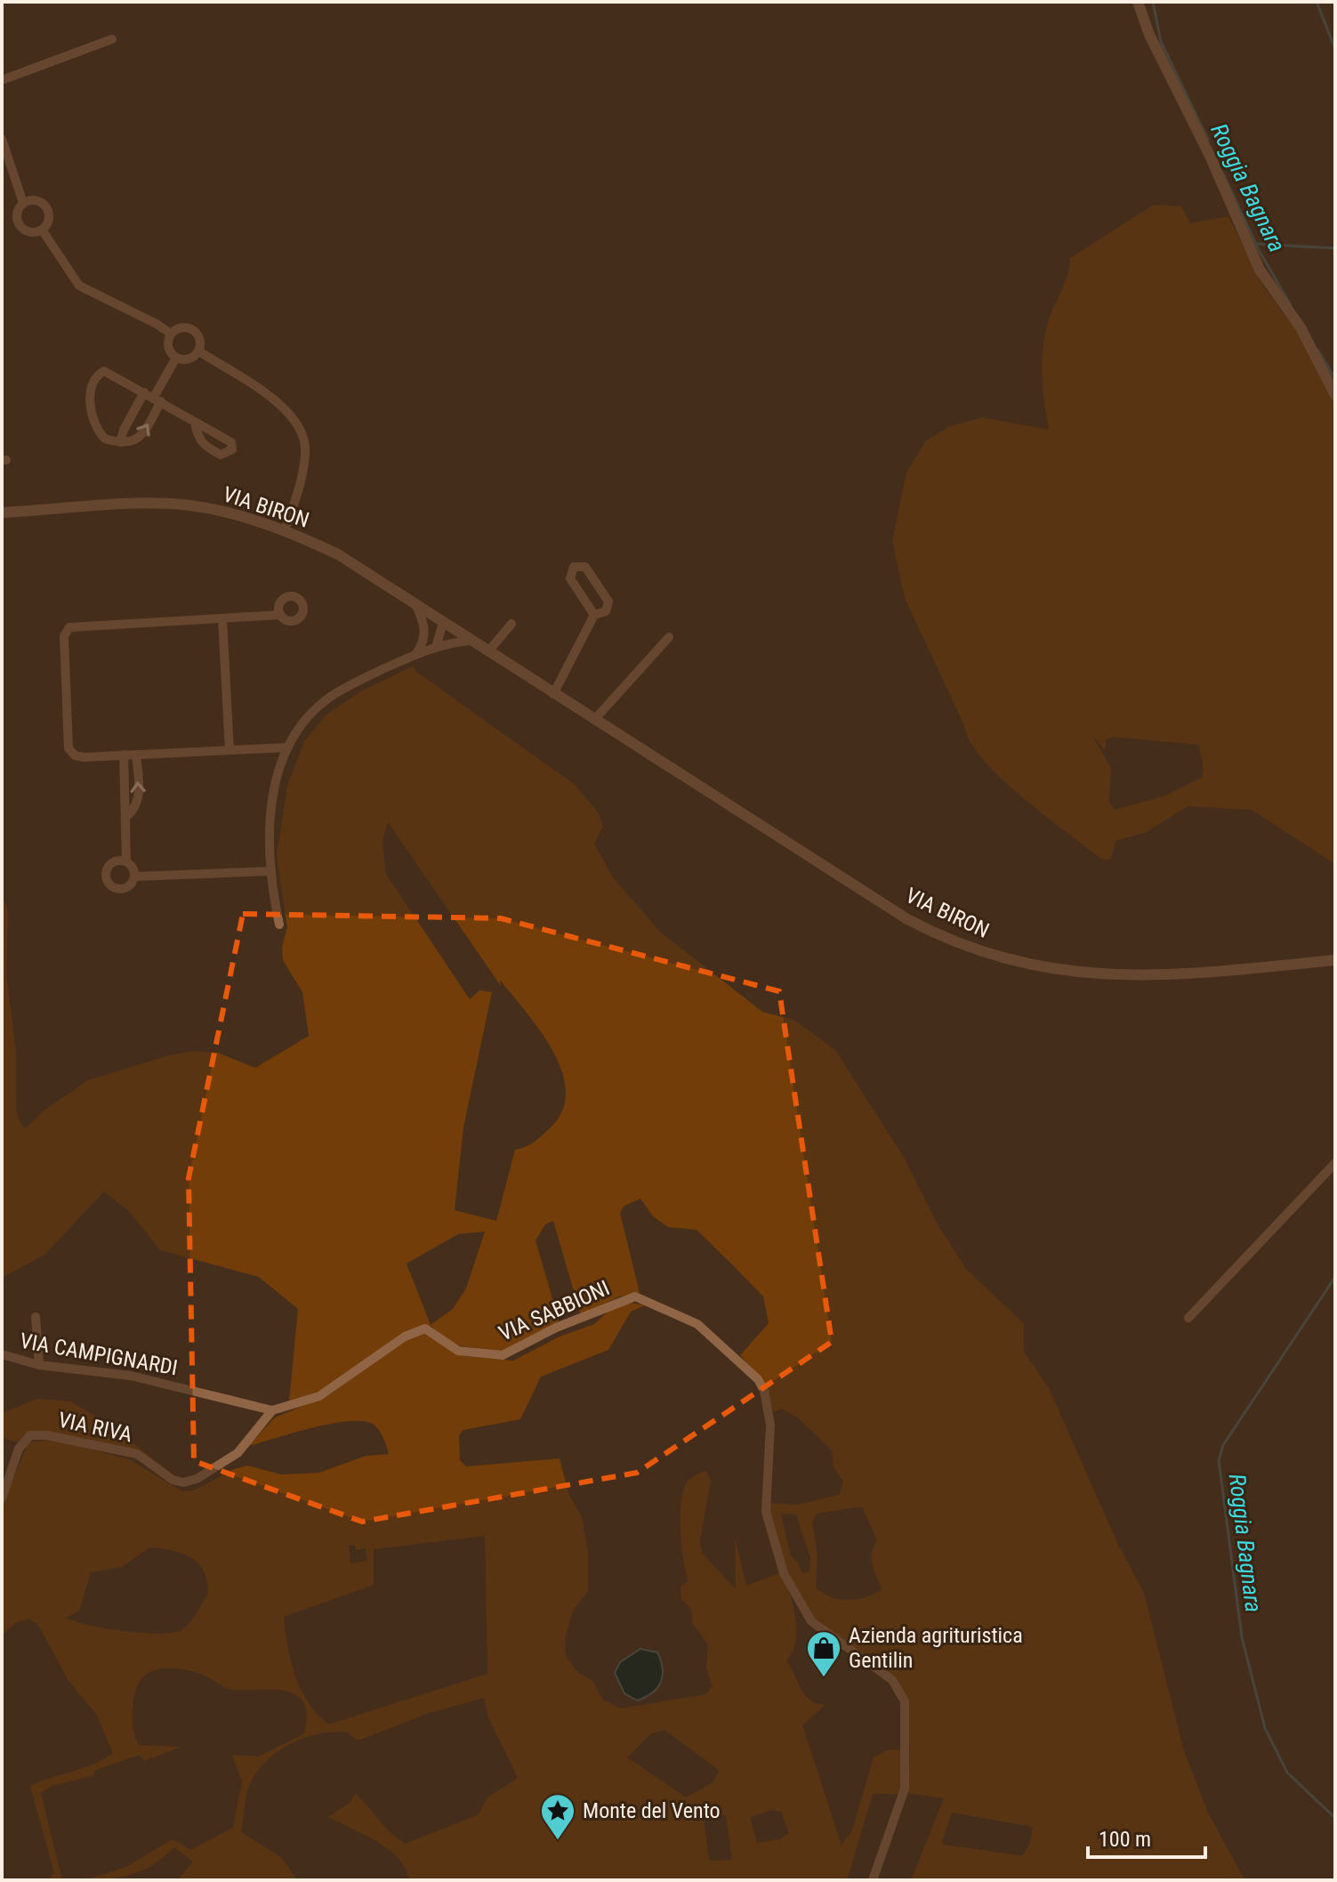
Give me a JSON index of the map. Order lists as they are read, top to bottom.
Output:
{
  "streets": {
    "street": [
      "VIA BIRON",
      "VIA SABBIONI",
      "VIA CAMPIGNARDI",
      "VIA RIVA"
    ]
  },
  "crossings": [
    ["VIA SABBIONI", "VIA CAMPIGNARDI"],
    ["VIA SABBIONI", "VIA RIVA"],
    ["VIA CAMPIGNARDI", "VIA RIVA"]
  ],
  "water": ["Roggia Bagnara"],
  "places": {
    "shop": ["Azienda agrituristica Gentilin"],
    "place": ["Monte del Vento"]
  },
  "scale_bar": "100 m"
}
